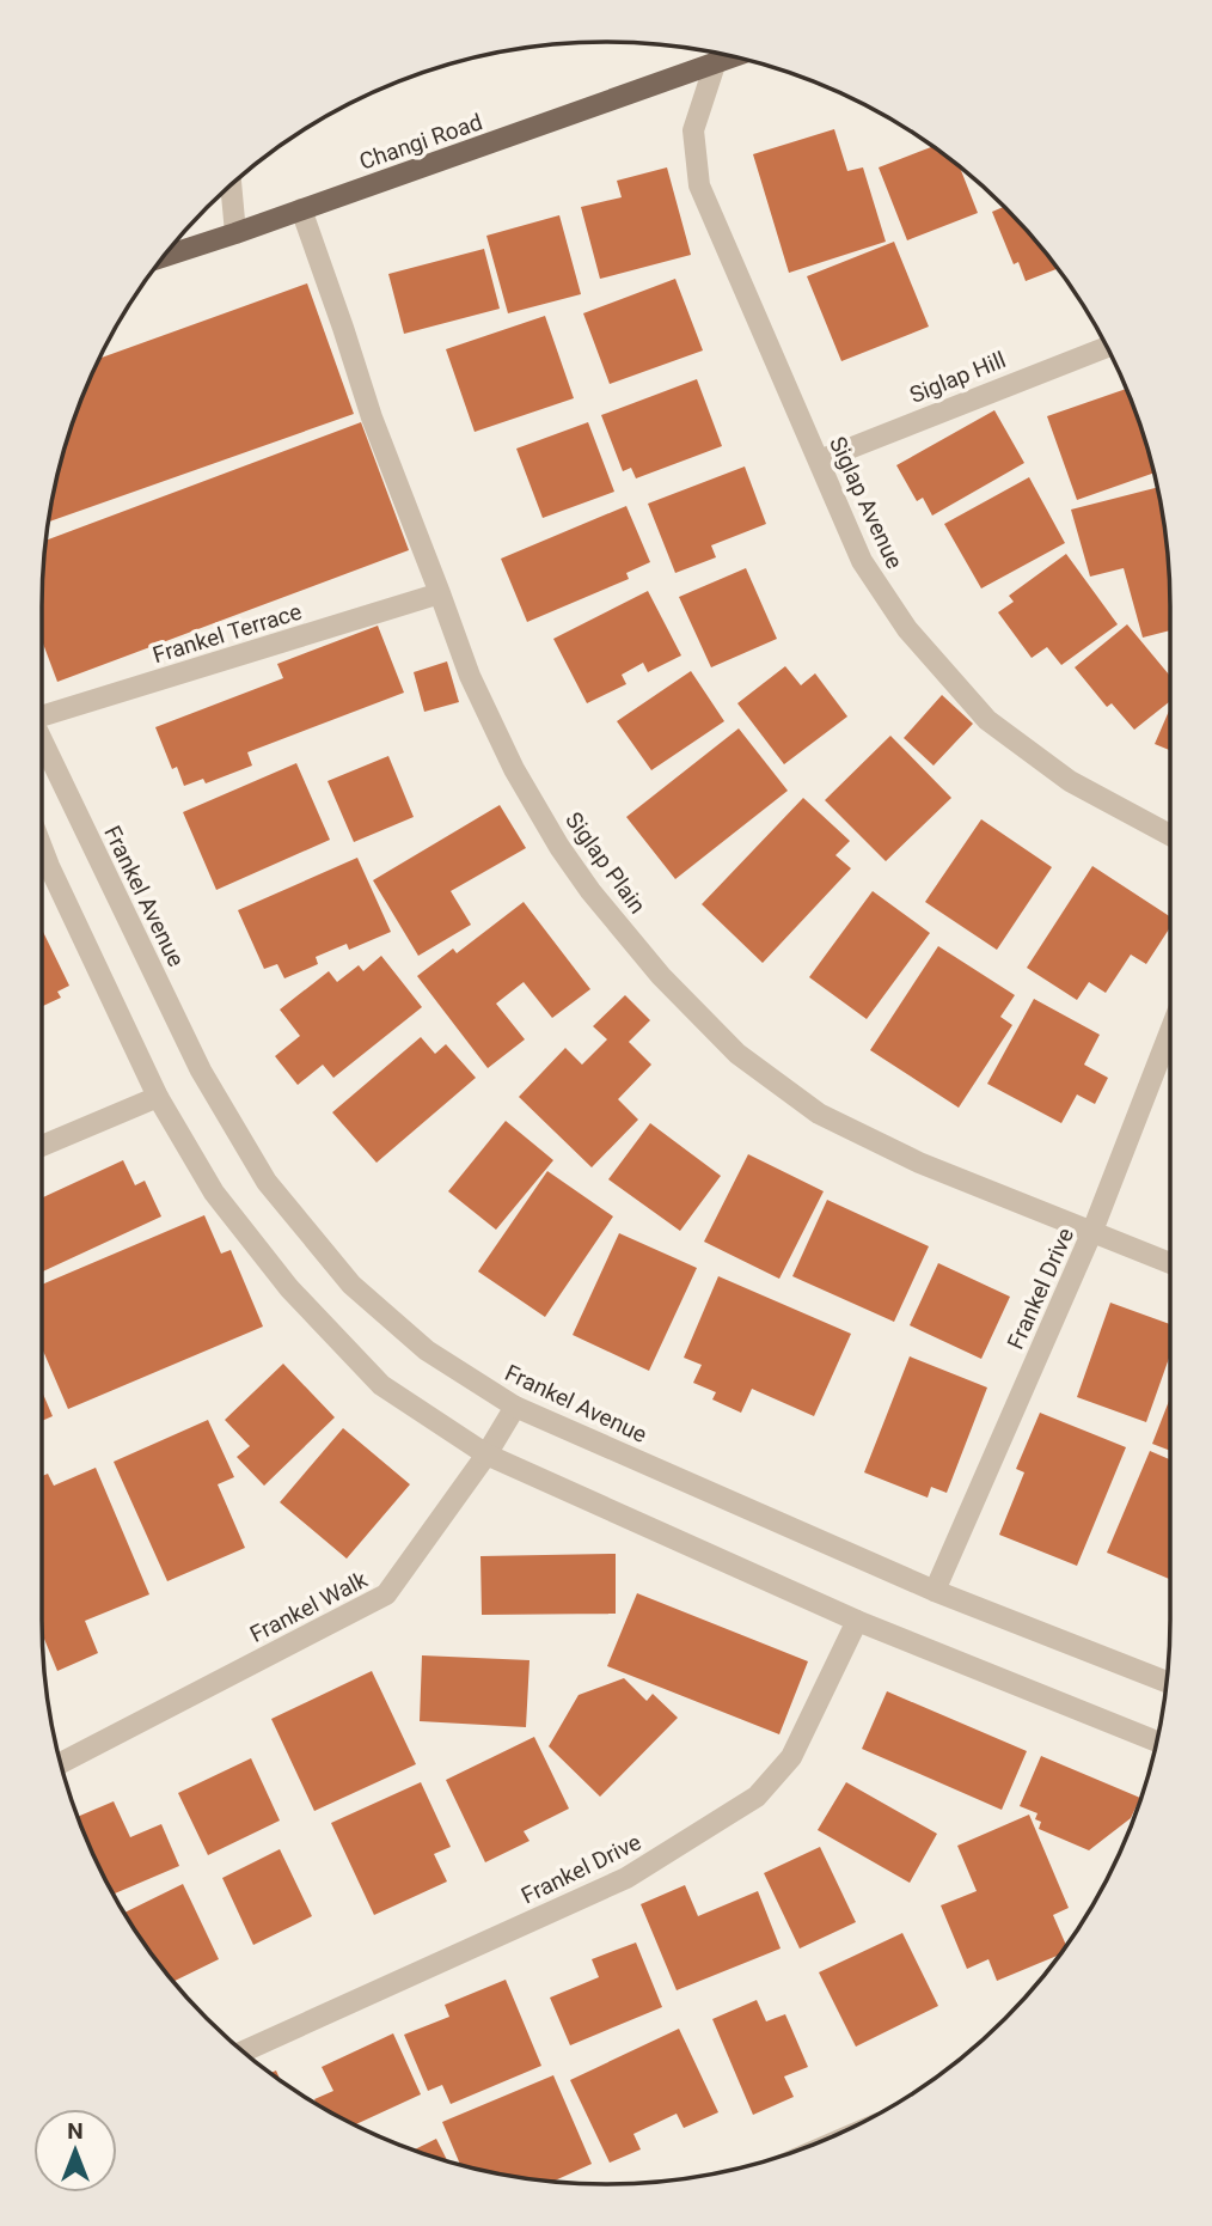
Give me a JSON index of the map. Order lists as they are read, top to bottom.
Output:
{
  "streets": {
    "main road": ["Changi Road"],
    "street": [
      "Siglap Hill",
      "Siglap Avenue",
      "Frankel Terrace",
      "Siglap Plain",
      "Frankel Avenue",
      "Frankel Drive",
      "Frankel Walk"
    ]
  },
  "crossings": [
    ["Changi Road", "Siglap Avenue"],
    ["Changi Road", "Siglap Plain"],
    ["Siglap Hill", "Siglap Avenue"],
    ["Frankel Terrace", "Siglap Plain"],
    ["Siglap Plain", "Frankel Drive"],
    ["Frankel Avenue", "Frankel Drive"],
    ["Frankel Avenue", "Frankel Walk"]
  ],
  "north": "top"
}
